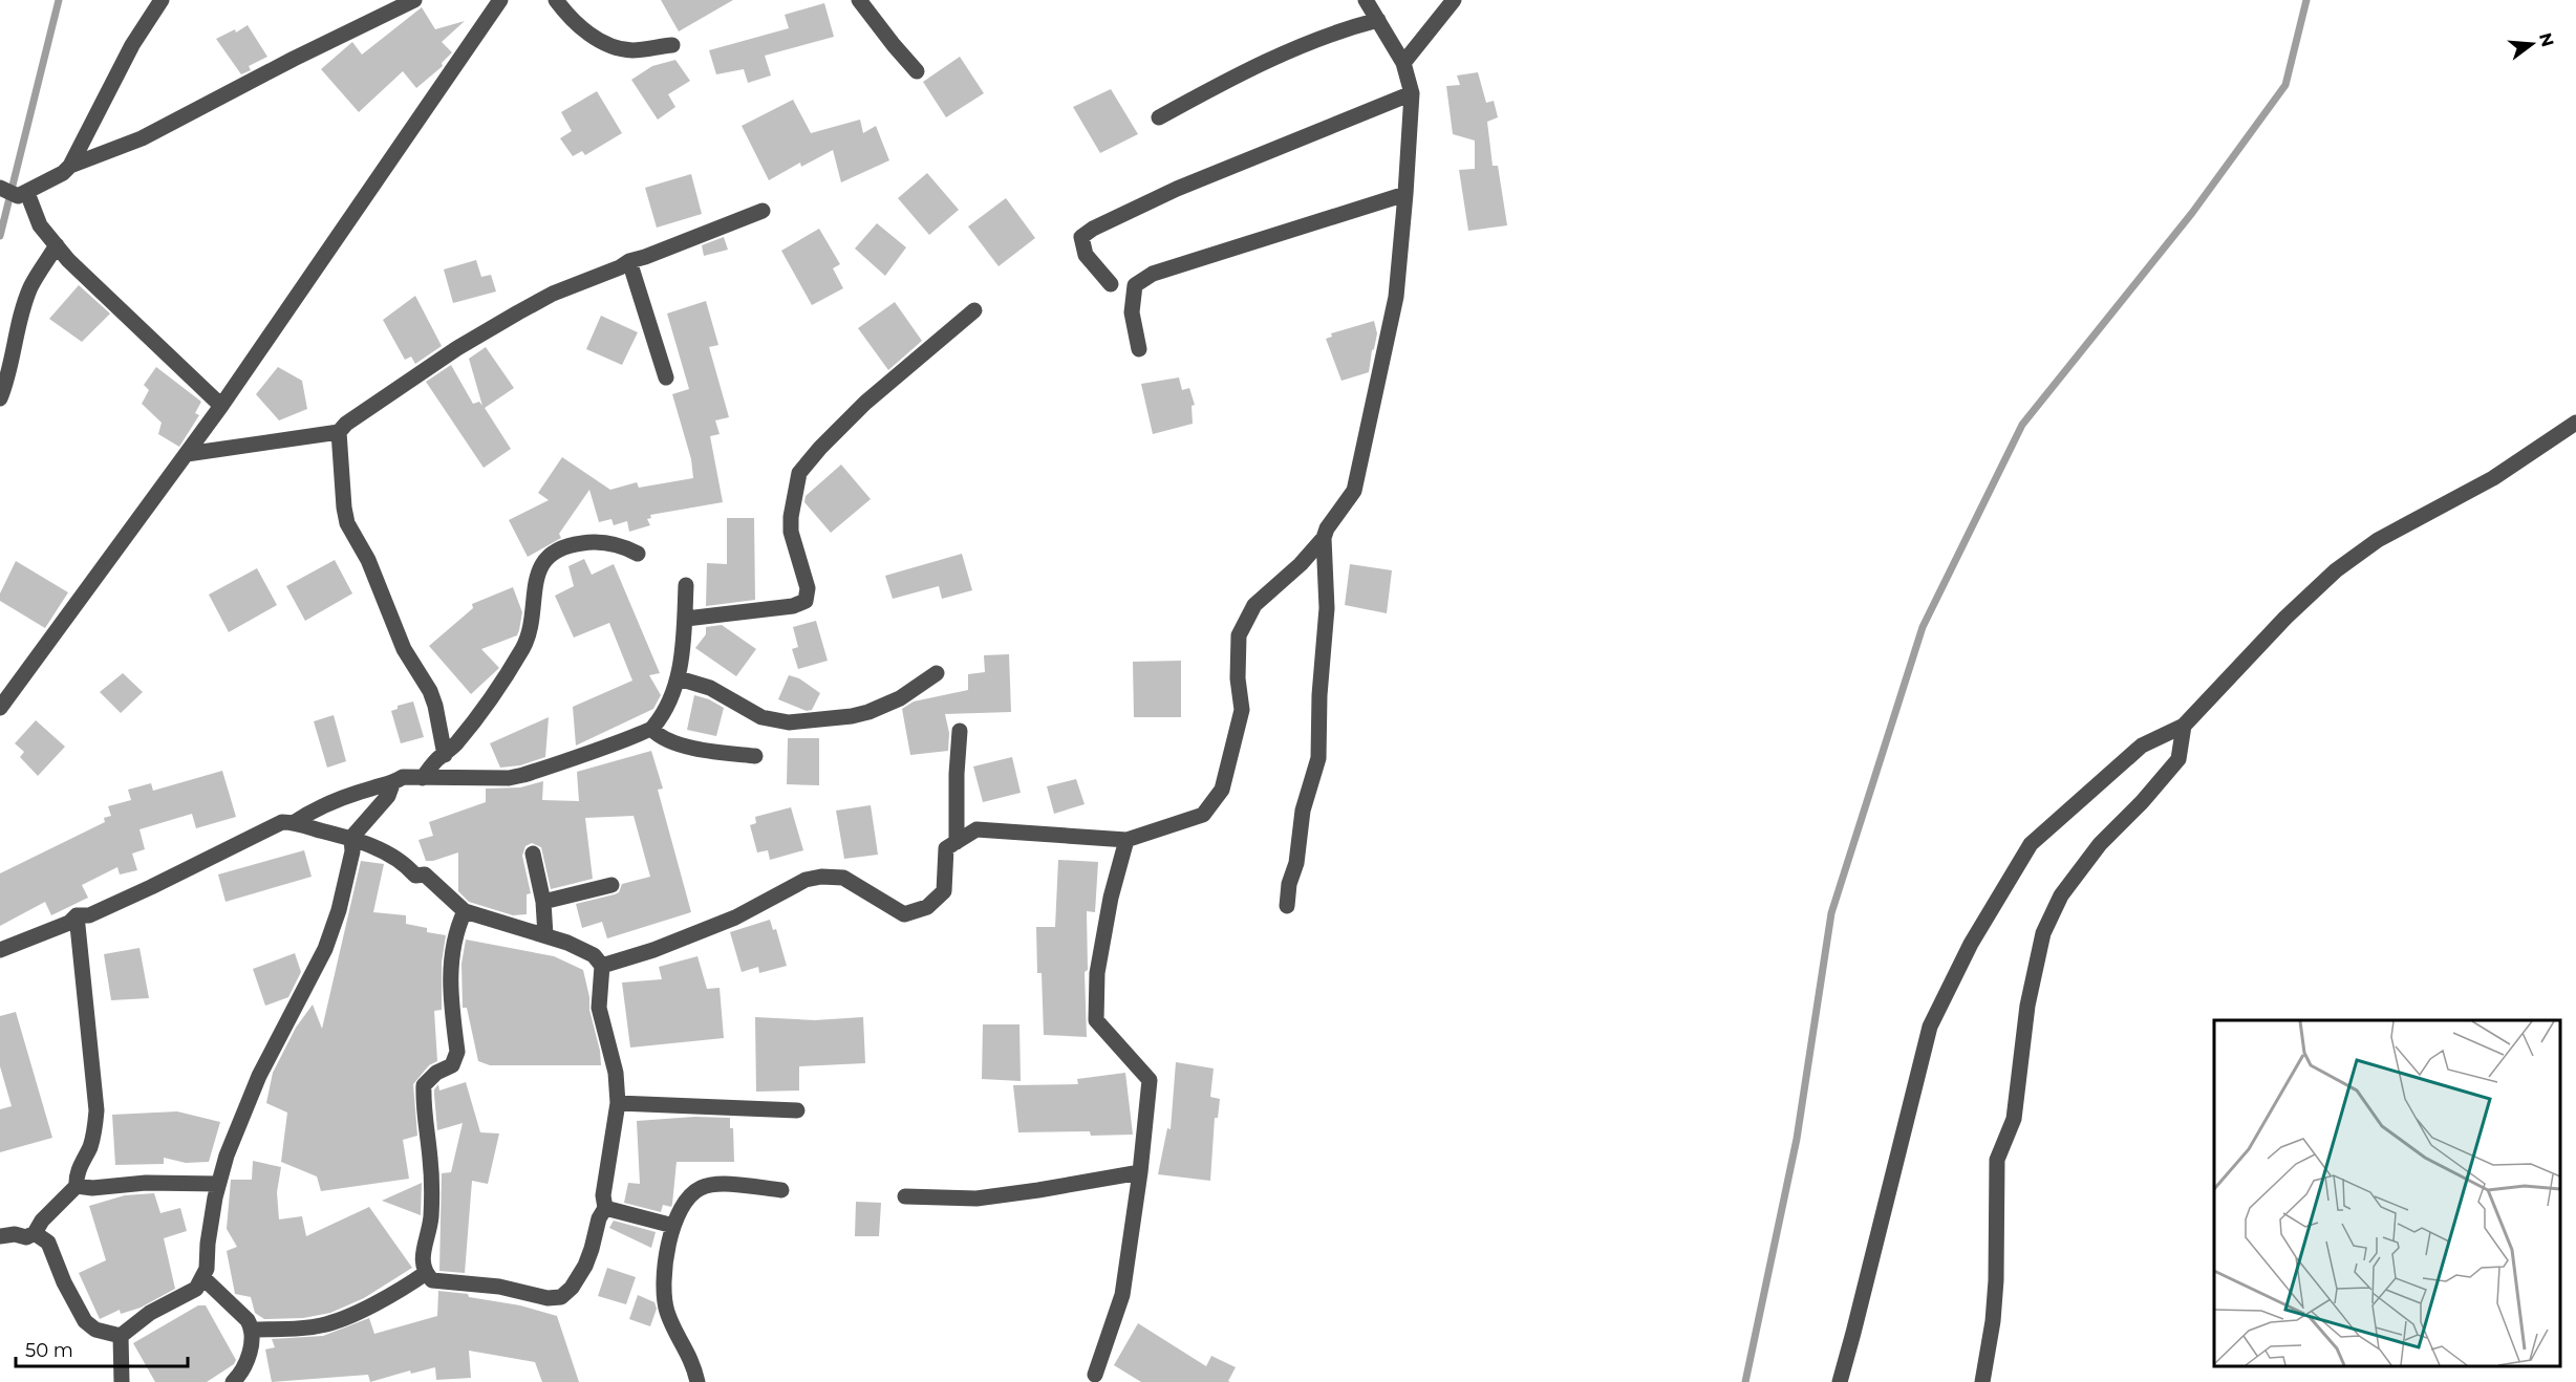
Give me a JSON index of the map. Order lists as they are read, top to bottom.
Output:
{
  "scale_bar": "50 m",
  "north": "right"
}
